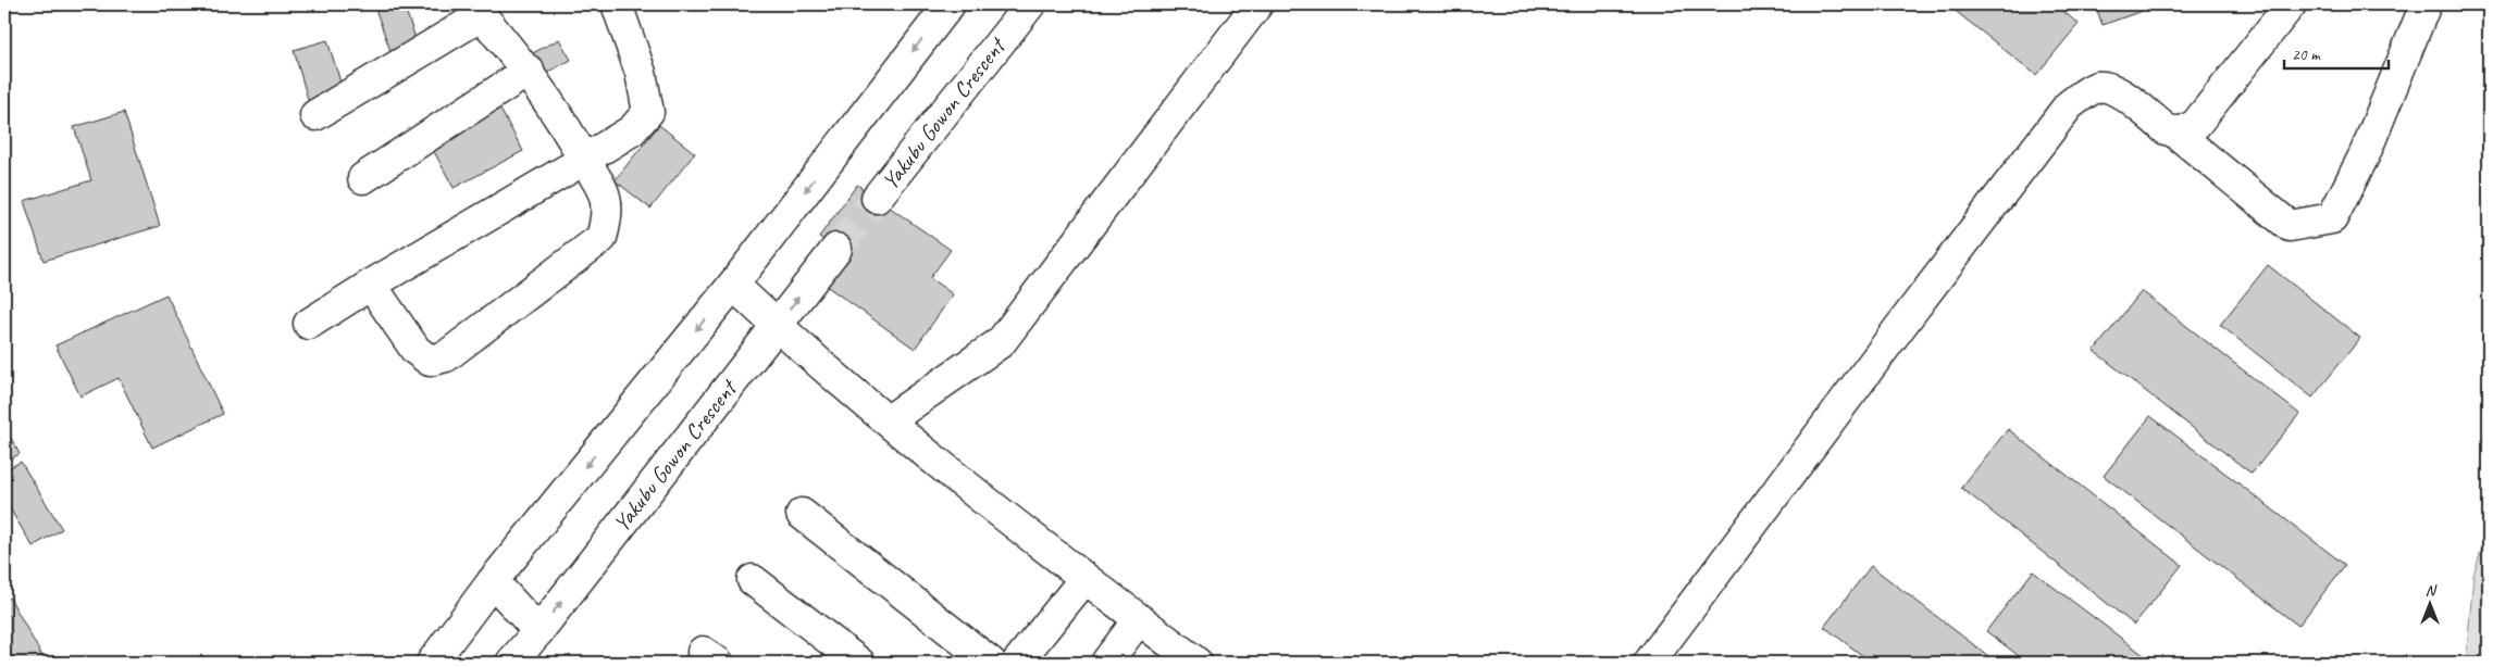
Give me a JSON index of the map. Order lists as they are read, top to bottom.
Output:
{
  "streets": {
    "street": ["Yakubu Gowon Crescent"]
  },
  "scale_bar": "20 m",
  "north": "top"
}
